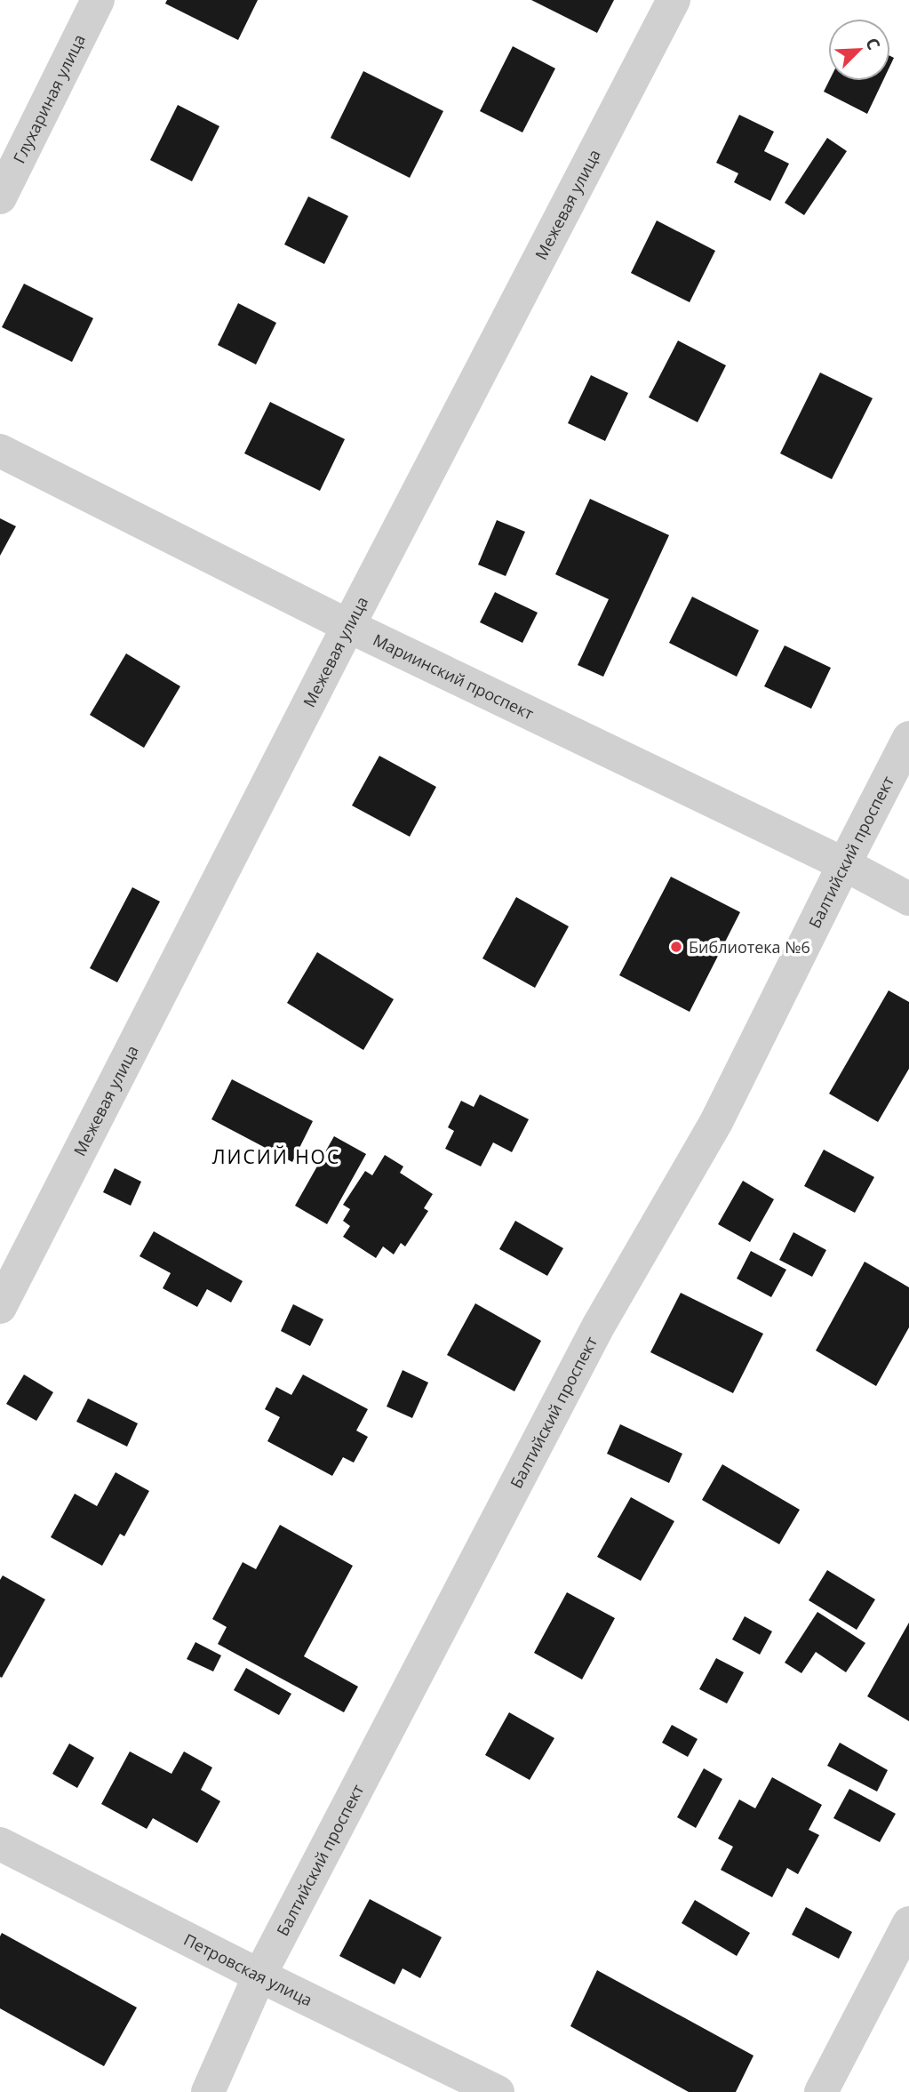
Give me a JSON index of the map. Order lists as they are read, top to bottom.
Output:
{
  "streets": {
    "street": [
      "Глухариная улица",
      "Межевая улица",
      "Мариинский проспект",
      "Балтийский проспект",
      "Петровская улица"
    ]
  },
  "crossings": [
    ["Межевая улица", "Мариинский проспект"],
    ["Мариинский проспект", "Балтийский проспект"],
    ["Балтийский проспект", "Петровская улица"]
  ],
  "districts": ["ЛИСИЙ НОС"],
  "places": ["Библиотека №6"],
  "north": "top right"
}
